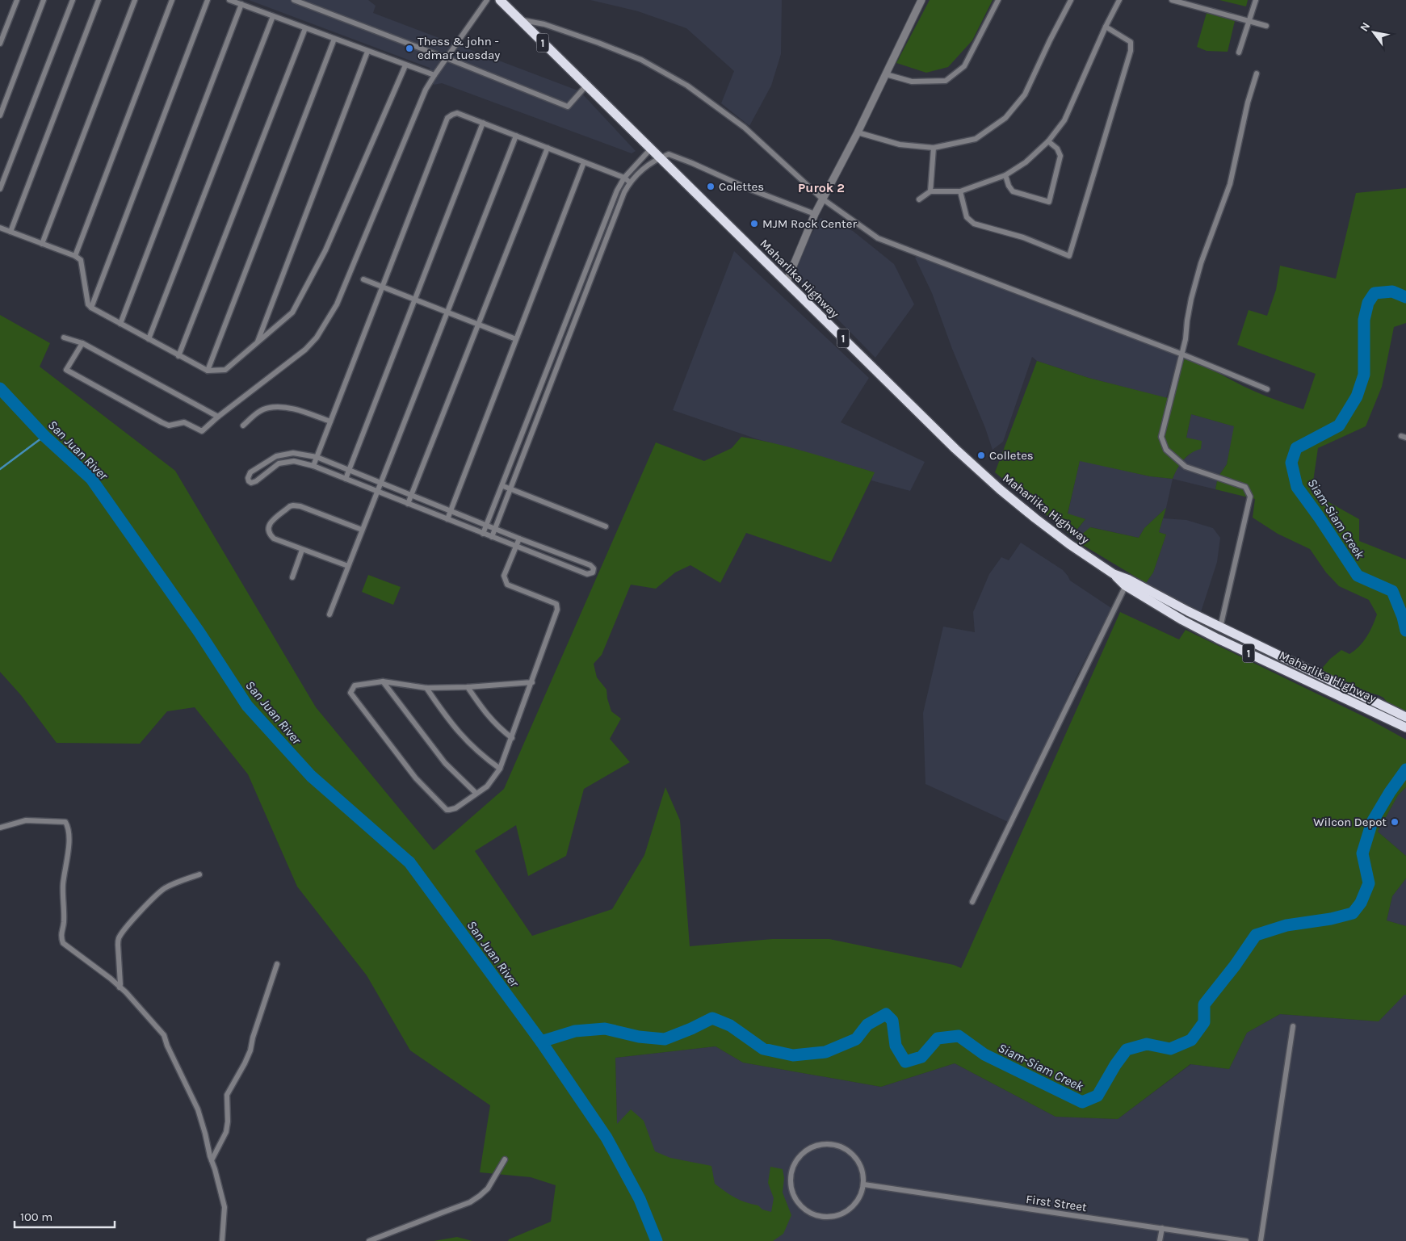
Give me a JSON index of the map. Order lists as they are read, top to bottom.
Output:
{
  "streets": {
    "highway": ["1", "Maharlika Highway"],
    "street": ["First Street"]
  },
  "districts": ["Purok 2"],
  "water": ["San Juan River", "Siam-Siam Creek"],
  "places": [
    "Thess & john - edmar tuesday",
    "Colettes",
    "MJM Rock Center",
    "Colletes",
    "Wilcon Depot"
  ],
  "scale_bar": "100 m",
  "north": "top left"
}
